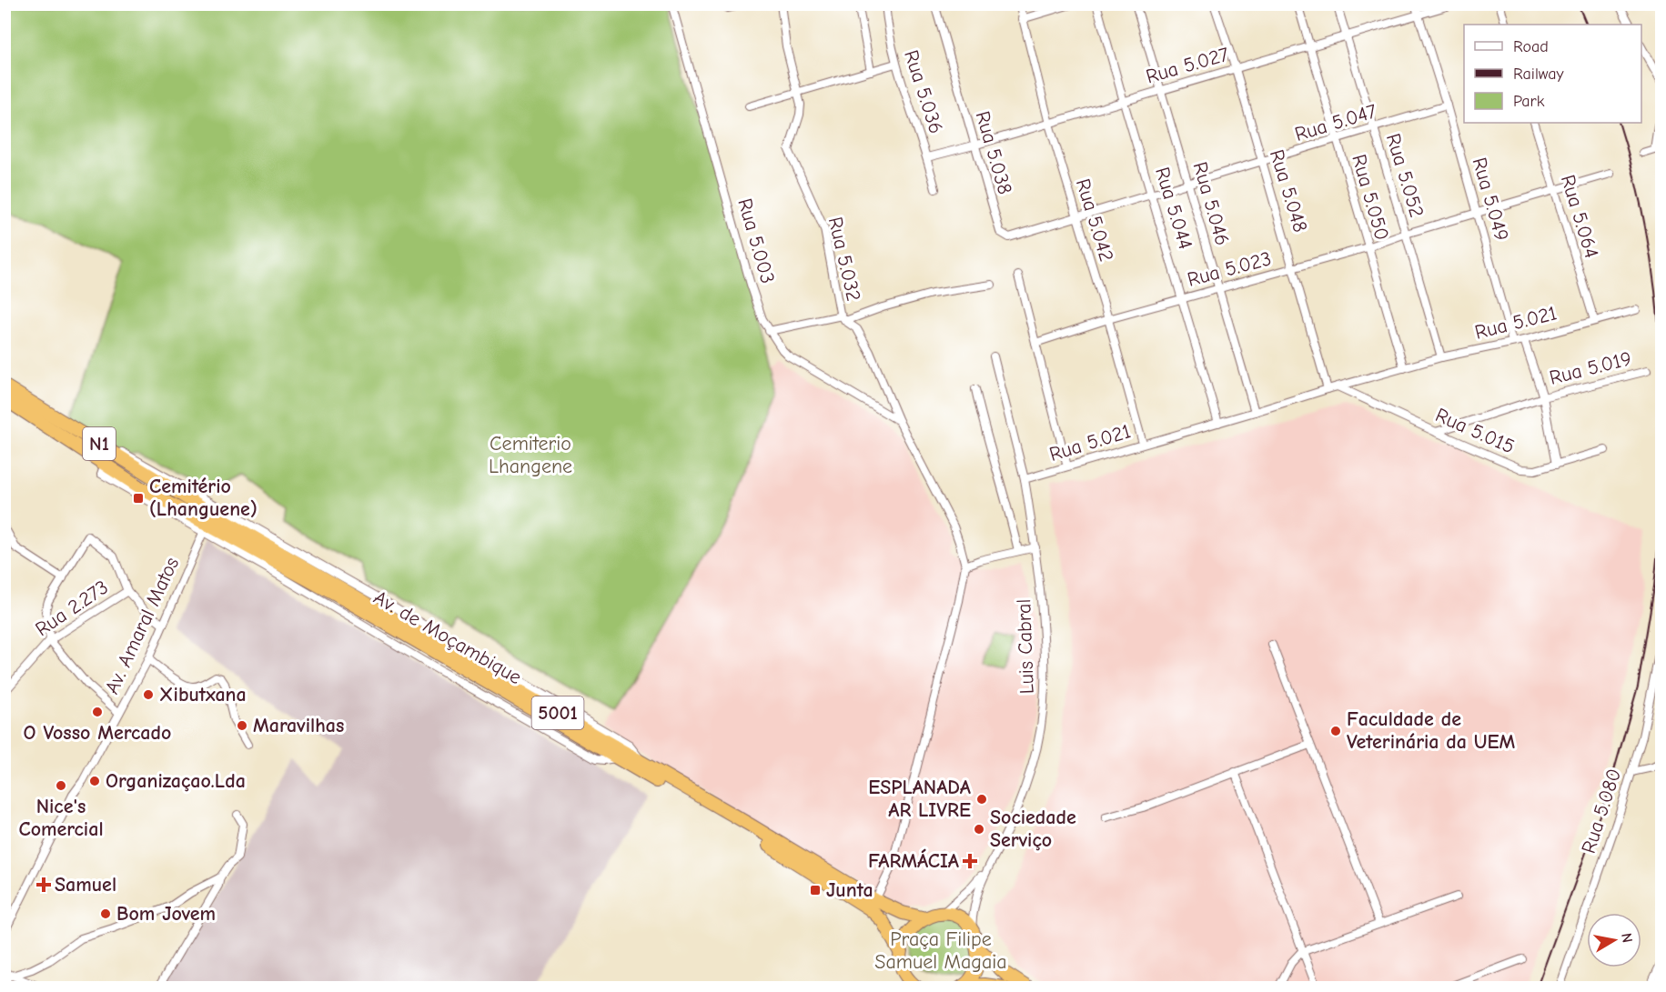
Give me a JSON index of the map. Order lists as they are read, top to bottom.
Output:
{
  "streets": {
    "highway": ["N1", "Av. de Moçambique", "5001"],
    "street": [
      "Rua 5.027",
      "Rua 5.036",
      "Rua 5.047",
      "Rua 5.038",
      "Rua 5.052",
      "Rua 5.048",
      "Rua 5.050",
      "Rua 5.049",
      "Rua 5.046",
      "Rua 5.044",
      "Rua 5.064",
      "Rua 5.042",
      "Rua 5.003",
      "Rua 5.032",
      "Rua 5.023",
      "Rua 5.021",
      "Rua 5.019",
      "Rua 5.015",
      "Rua 2.273",
      "Av. Amaral Matos",
      "Luis Cabral",
      "Rua 5.080"
    ]
  },
  "crossings": [
    ["Rua 5.027", "Rua 5.036"],
    ["Rua 5.027", "Rua 5.038"],
    ["Rua 5.027", "Rua 5.052"],
    ["Rua 5.027", "Rua 5.048"],
    ["Rua 5.027", "Rua 5.050"],
    ["Rua 5.027", "Rua 5.049"],
    ["Rua 5.027", "Rua 5.046"],
    ["Rua 5.027", "Rua 5.044"],
    ["Rua 5.027", "Rua 5.042"],
    ["Rua 5.047", "Rua 5.038"],
    ["Rua 5.047", "Rua 5.052"],
    ["Rua 5.047", "Rua 5.048"],
    ["Rua 5.047", "Rua 5.050"],
    ["Rua 5.047", "Rua 5.049"],
    ["Rua 5.047", "Rua 5.046"],
    ["Rua 5.047", "Rua 5.044"],
    ["Rua 5.047", "Rua 5.042"],
    ["Rua 5.038", "Rua 5.042"],
    ["Rua 5.052", "Rua 5.023"],
    ["Rua 5.052", "Rua 5.021"],
    ["Rua 5.048", "Rua 5.023"],
    ["Rua 5.048", "Rua 5.021"],
    ["Rua 5.050", "Rua 5.023"],
    ["Rua 5.050", "Rua 5.021"],
    ["Rua 5.049", "Rua 5.023"],
    ["Rua 5.049", "Rua 5.021"],
    ["Rua 5.046", "Rua 5.023"],
    ["Rua 5.046", "Rua 5.021"],
    ["Rua 5.044", "Rua 5.023"],
    ["Rua 5.044", "Rua 5.021"],
    ["Rua 5.064", "Rua 5.023"],
    ["Rua 5.064", "Rua 5.021"],
    ["Rua 5.042", "Rua 5.023"],
    ["Rua 5.042", "Rua 5.021"],
    ["Rua 5.003", "Rua 5.032"],
    ["Rua 5.021", "Rua 5.015"],
    ["Rua 5.019", "Rua 5.015"],
    ["N1", "Av. de Moçambique"],
    ["Rua 2.273", "Av. Amaral Matos"]
  ],
  "parks": ["Cemiterio Lhangene", "Praça Filipe Samuel Magaia"],
  "places": {
    "transit": ["Cemitério (Lhanguene)", "Junta"],
    "other": [
      "Xibutxana",
      "O Vosso Mercado",
      "Maravilhas",
      "Faculdade de Veterinária da UEM",
      "Organizaçao.Lda",
      "Nice's Comercial",
      "ESPLANADA AR LIVRE",
      "Sociedade Serviço",
      "Bom Jovem"
    ],
    "health": ["FARMÁCIA", "Samuel"]
  },
  "legend": ["Road", "Railway", "Park"],
  "north": "right"
}
